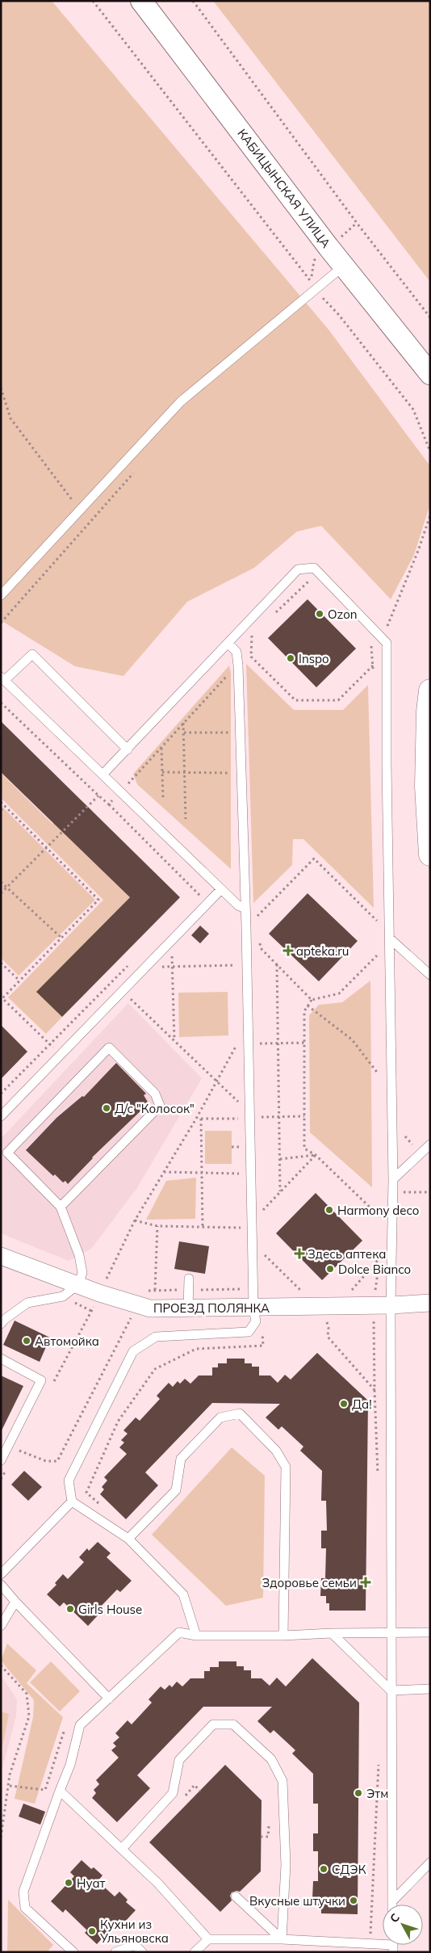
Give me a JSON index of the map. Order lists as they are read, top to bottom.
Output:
{
  "streets": {
    "street": ["КАБИЦЫНСКАЯ УЛИЦА", "ПРОЕЗД ПОЛЯНКА"]
  },
  "places": {
    "other": [
      "Ozon",
      "Inspo",
      "Д/с \"Колосок\"",
      "Harmony deco",
      "Dolce Bianco",
      "Автомойка",
      "Да!",
      "Girls House",
      "Этм",
      "СДЭК",
      "Нуат",
      "Вкусные штучки",
      "Кухни из Ульяновска"
    ],
    "health": ["apteka.ru", "Здесь аптека", "Здоровье семьи"]
  },
  "north": "top left"
}
